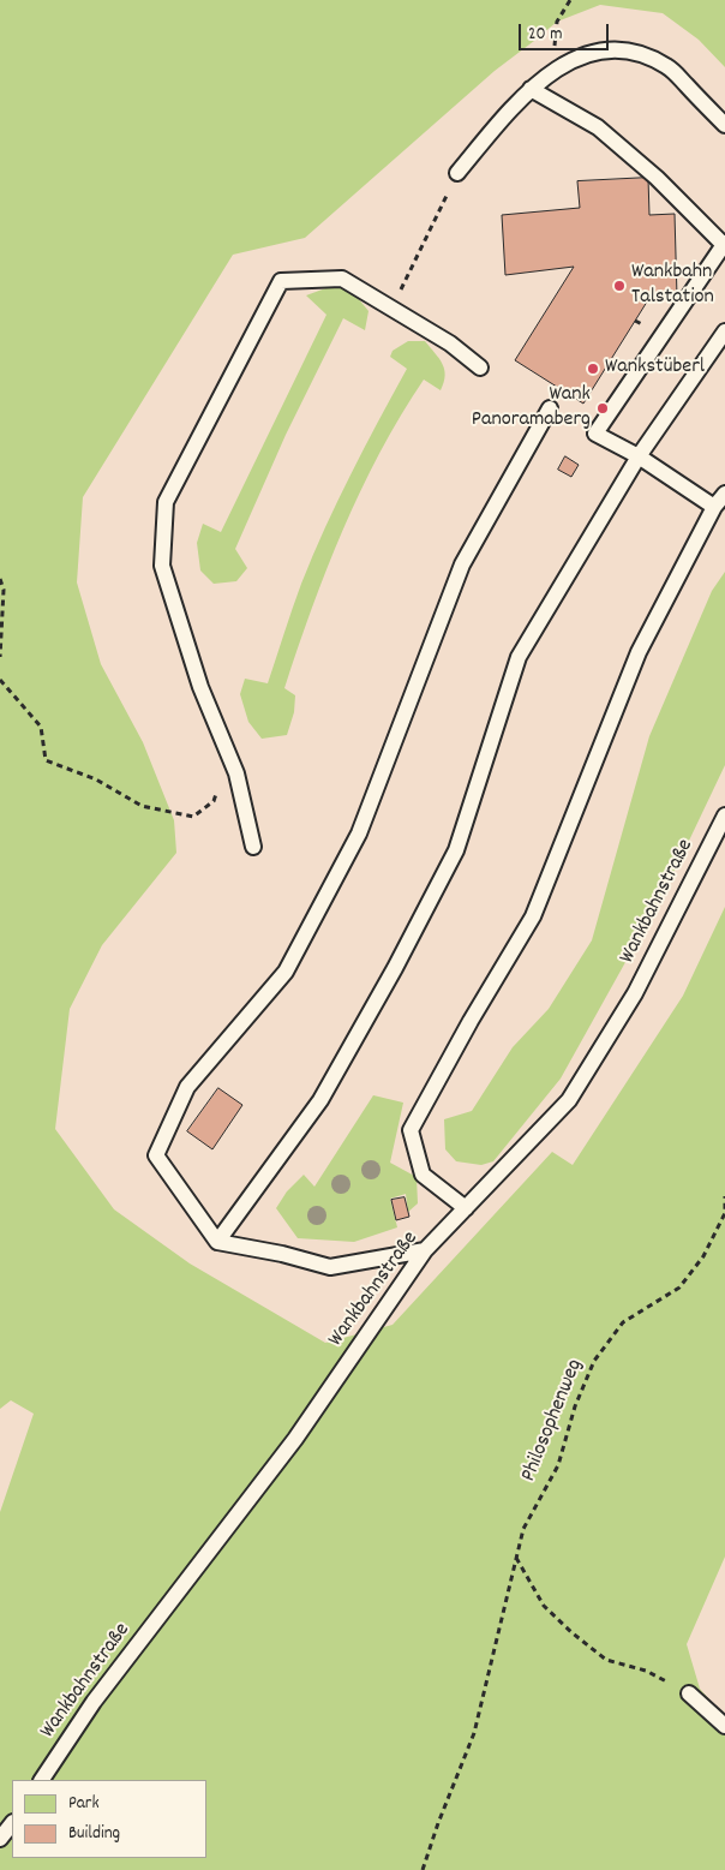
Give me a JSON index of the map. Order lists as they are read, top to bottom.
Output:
{
  "streets": {
    "lane": ["Wankbahnstraße"],
    "path": ["Philosophenweg"]
  },
  "places": ["Wankbahn Talstation", "Wankstüberl", "Wank Panoramaberg"],
  "legend": ["Park", "Building"],
  "scale_bar": "20 m"
}
